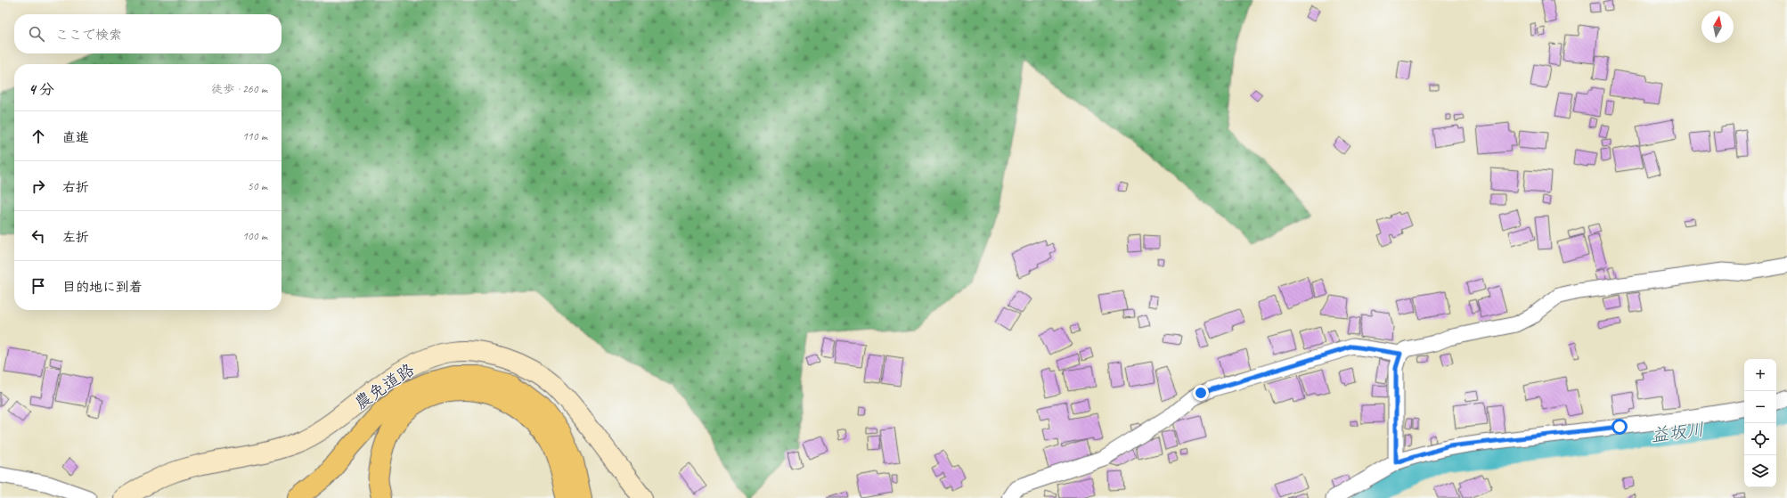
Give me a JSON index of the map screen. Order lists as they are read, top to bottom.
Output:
{
  "streets": {
    "street": ["農免道路"]
  },
  "water": ["益坂川"],
  "north": "top",
  "page": {
    "search": "ここで検索",
    "heading": ["4 分", "徒歩 · 260 m"],
    "list": [
      ["直進", "110 m"],
      ["右折", "50 m"],
      ["左折", "100 m"],
      "目的地に到着"
    ],
    "map_buttons": ["+", "−"]
  }
}
